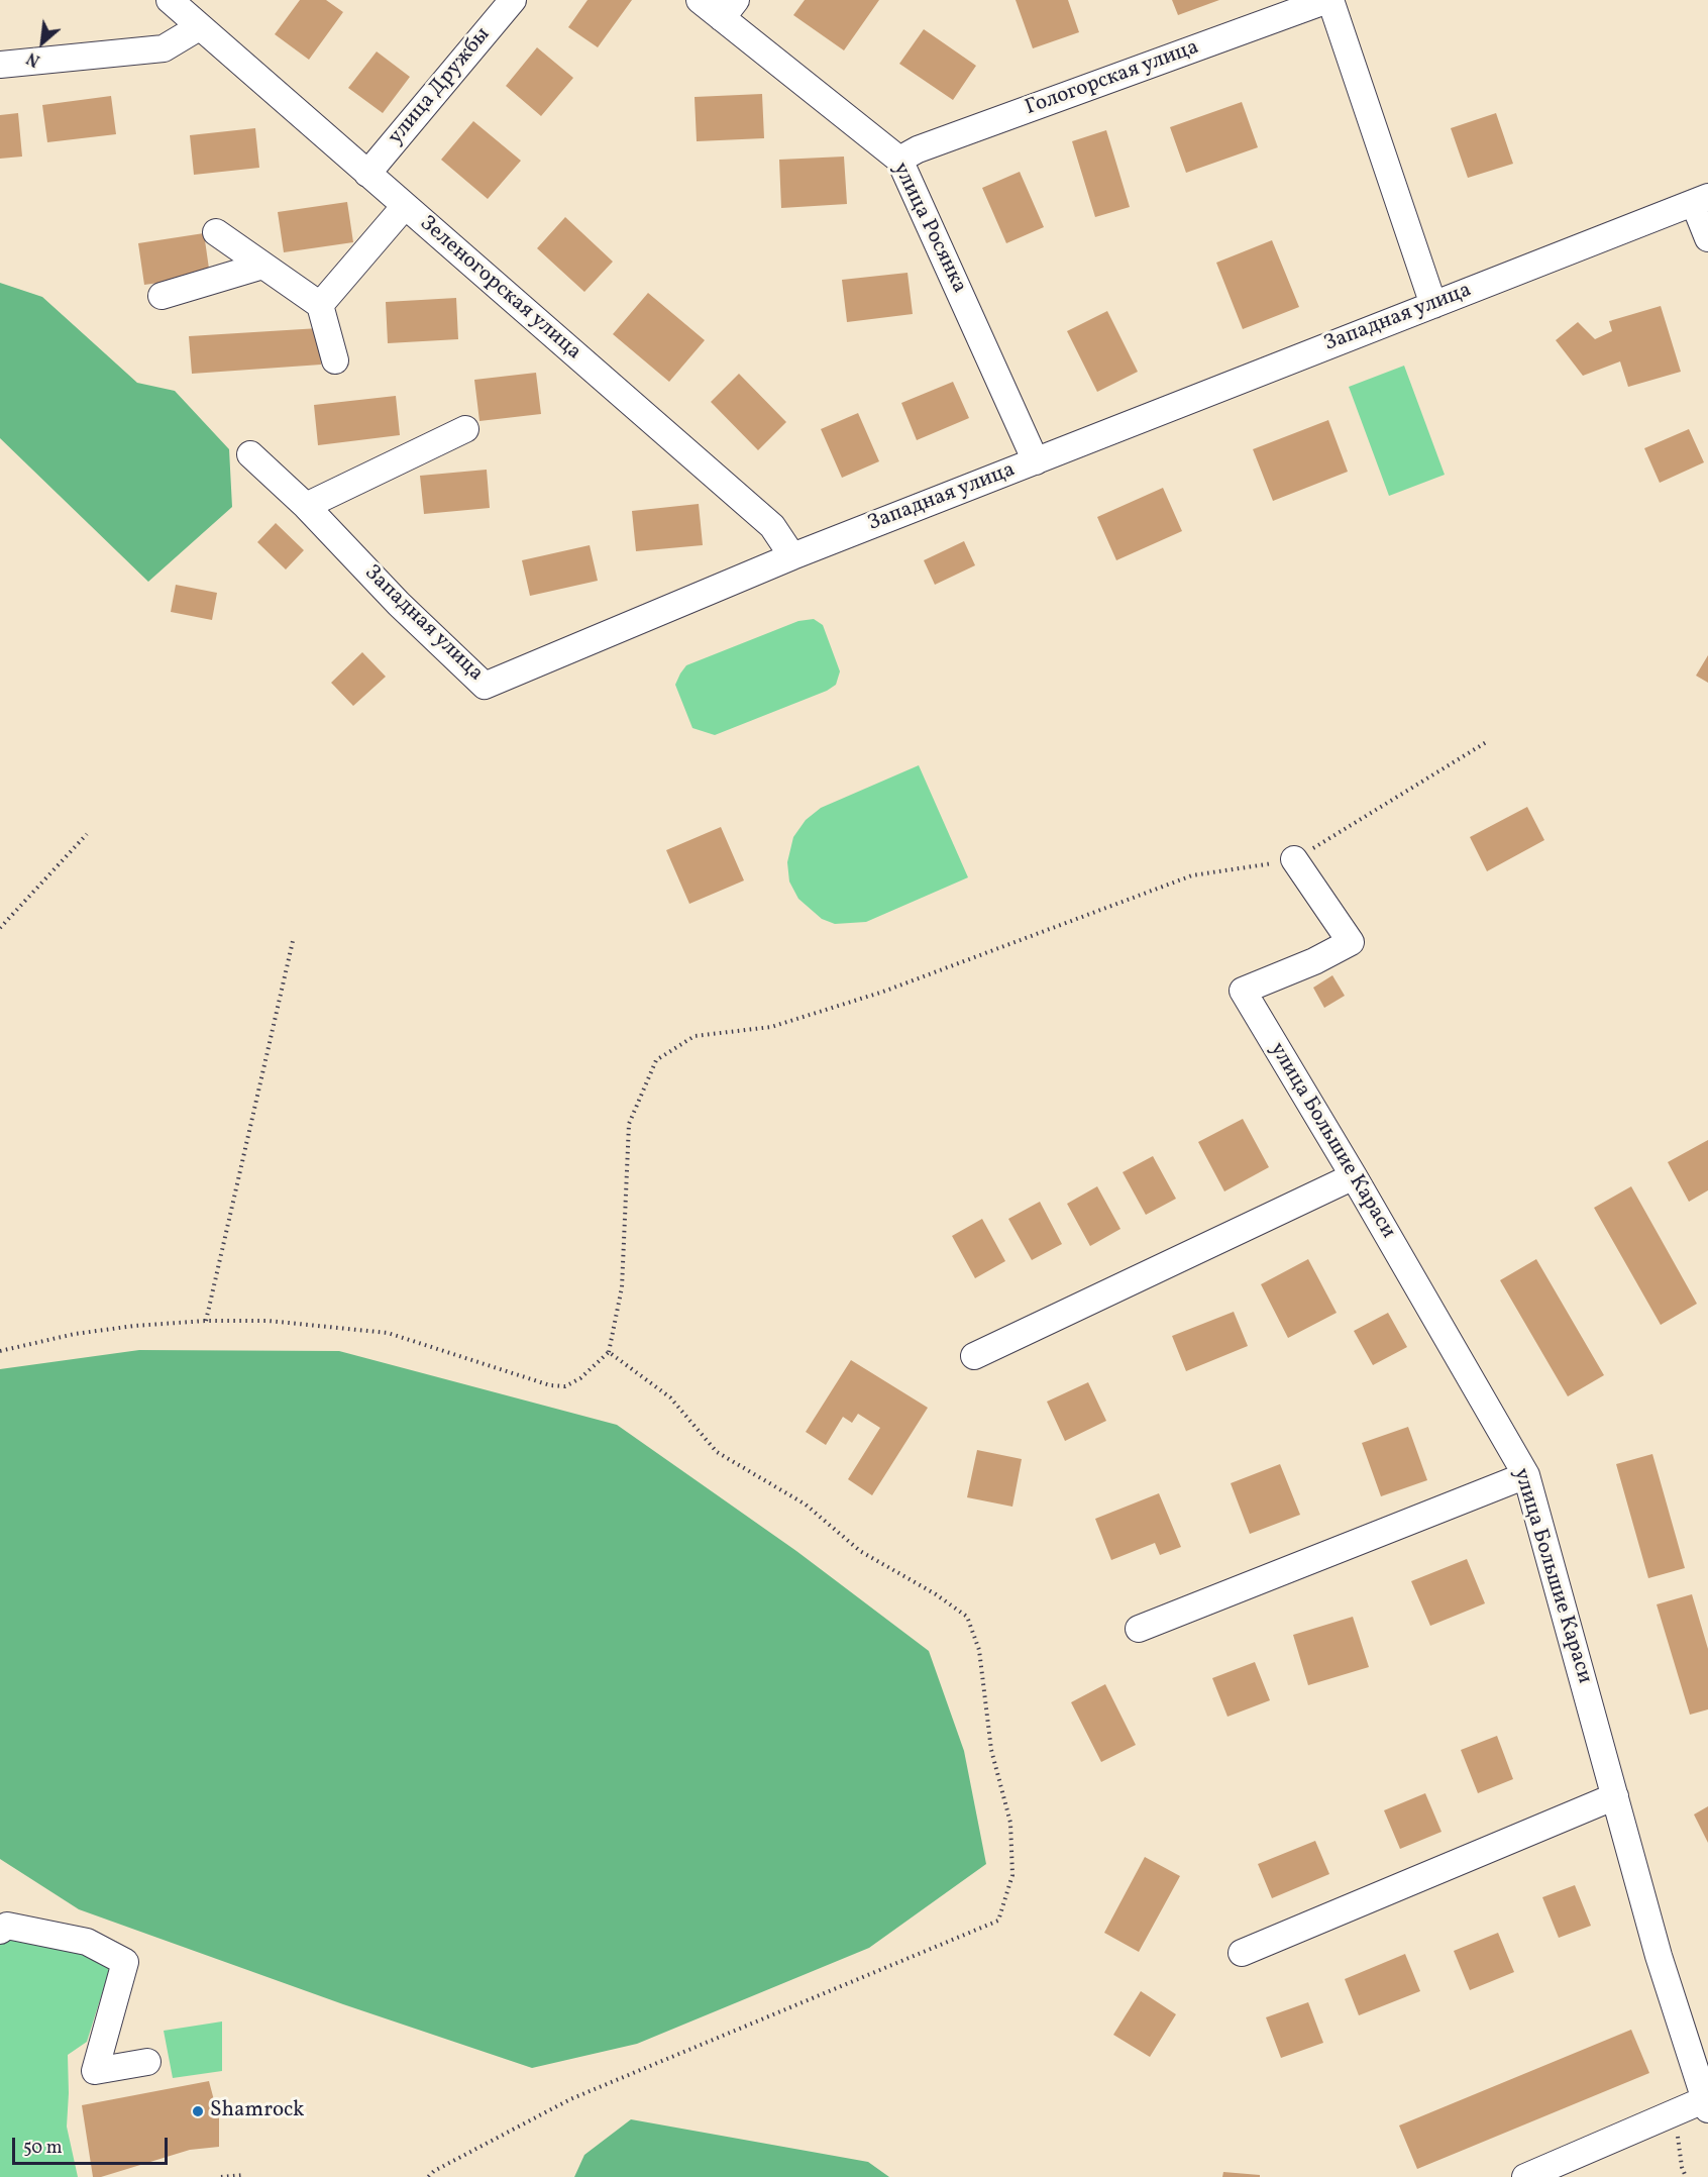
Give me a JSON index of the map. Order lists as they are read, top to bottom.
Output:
{
  "streets": {
    "street": [
      "Гологорская улица",
      "улица Дружбы",
      "улица Росянка",
      "Зеленогорская улица",
      "Западная улица",
      "улица Большие Караси"
    ]
  },
  "crossings": [
    ["Гологорская улица", "улица Росянка"],
    ["Гологорская улица", "Западная улица"],
    ["улица Дружбы", "Зеленогорская улица"],
    ["улица Росянка", "Западная улица"],
    ["Зеленогорская улица", "Западная улица"]
  ],
  "places": ["Shamrock"],
  "scale_bar": "50 m",
  "north": "bottom left"
}
